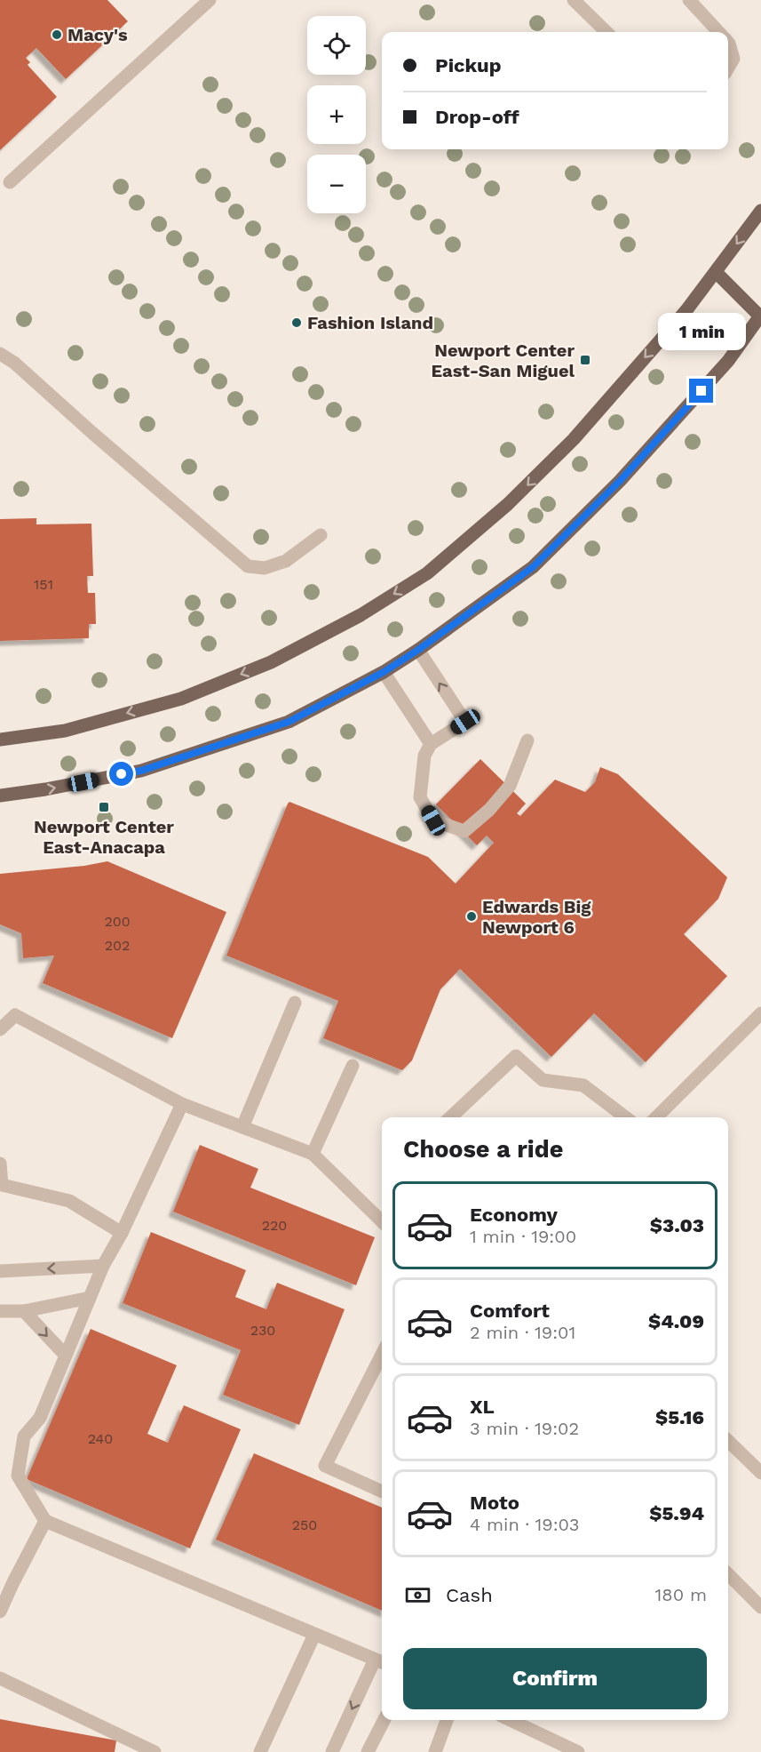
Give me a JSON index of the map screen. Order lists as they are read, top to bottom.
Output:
{
  "places": {
    "other": ["Macy's", "Fashion Island", "Edwards Big Newport 6"],
    "transit": ["Newport Center East-San Miguel", "Newport Center East-Anacapa"]
  },
  "house_numbers": [
    "151",
    "200",
    "202",
    "220",
    "230",
    "240",
    "250"
  ],
  "page": {
    "map_buttons": ["+", "−"],
    "banner": ["Pickup", "Drop-off"],
    "bubble": "1 min",
    "heading": "Choose a ride",
    "list": [
      {
        "name": "Economy",
        "note": "1 min · 19:00",
        "value": "$3.03"
      },
      {
        "name": "Comfort",
        "note": "2 min · 19:01",
        "value": "$4.09"
      },
      {
        "name": "XL",
        "note": "3 min · 19:02",
        "value": "$5.16"
      },
      {
        "name": "Moto",
        "note": "4 min · 19:03",
        "value": "$5.94"
      }
    ],
    "pay": ["Cash", "180 m"],
    "buttons": "Confirm"
  }
}
